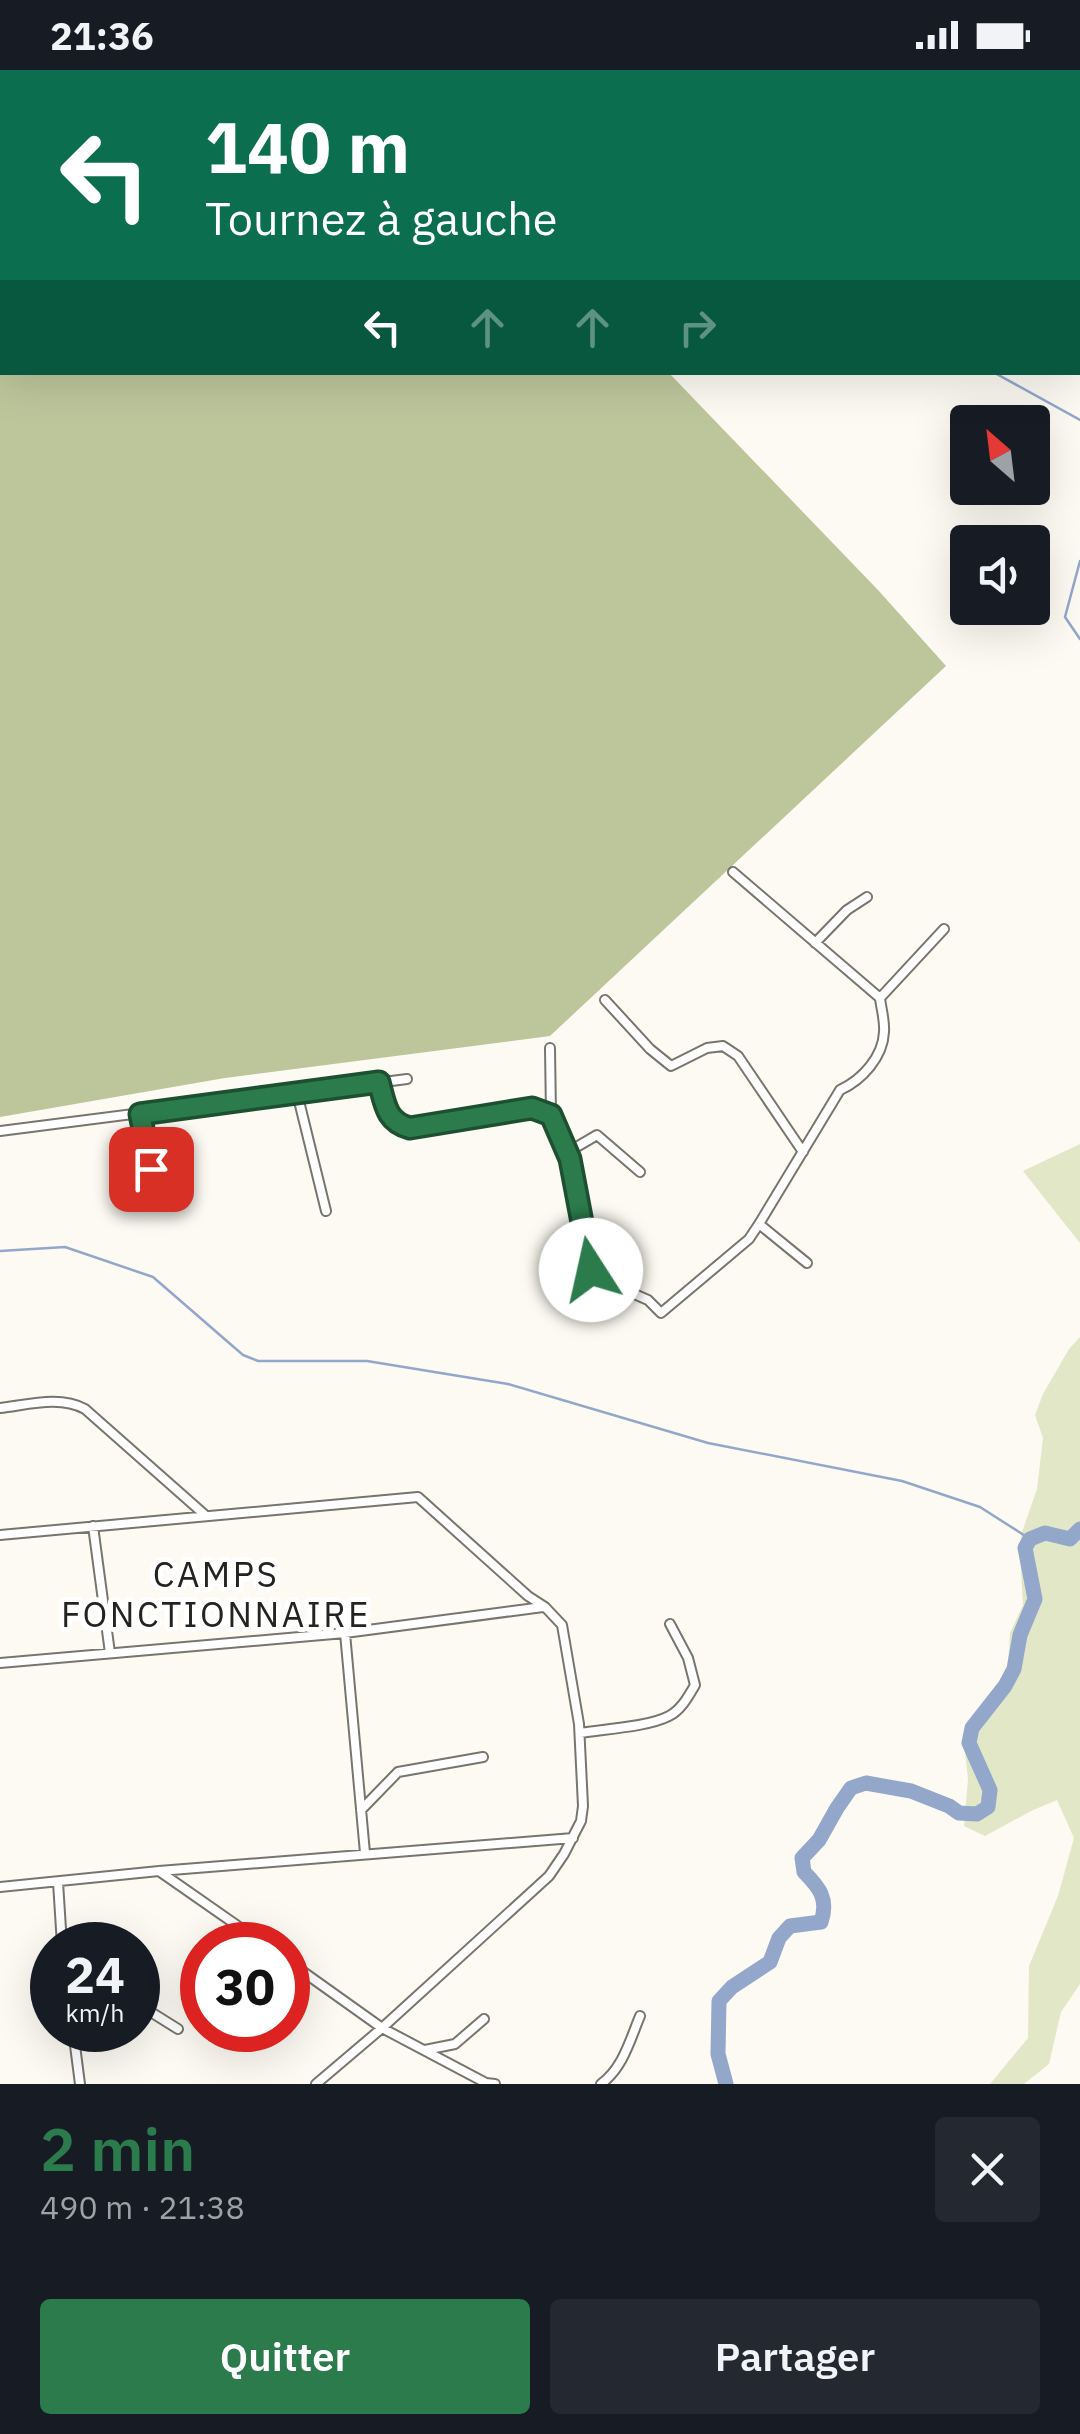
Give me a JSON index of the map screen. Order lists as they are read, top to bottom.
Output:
{
  "districts": ["CAMPS FONCTIONNAIRE"],
  "north": "top left",
  "page": {
    "status": "21:36",
    "turn": ["140 m", "Tournez à gauche"],
    "speed": "24 km/h",
    "limit": "30",
    "heading": ["2 min", "490 m · 21:38"],
    "buttons": ["Quitter", "Partager"]
  }
}
